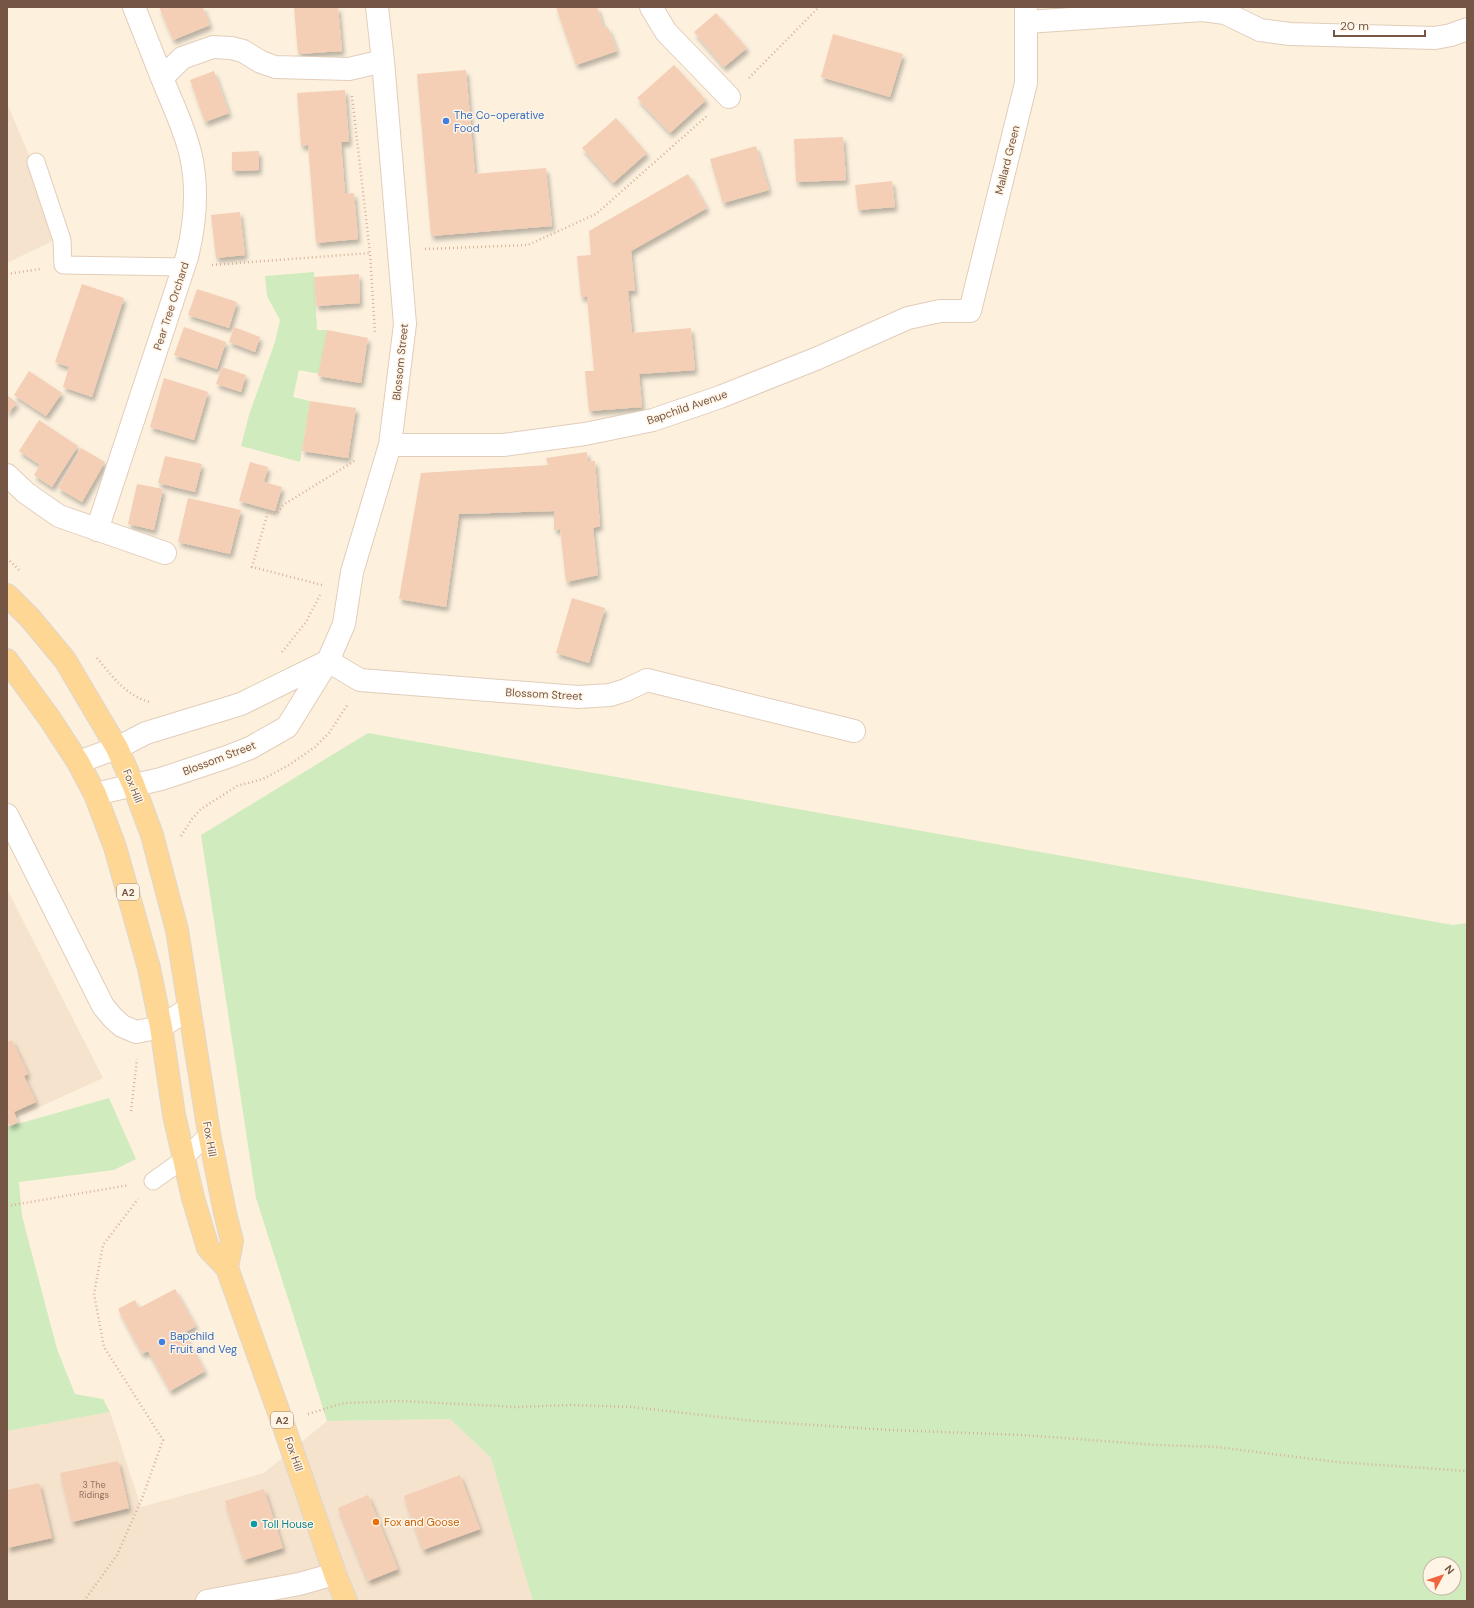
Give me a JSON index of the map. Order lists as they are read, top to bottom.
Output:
{
  "streets": {
    "main road": ["Fox Hill", "A2"],
    "street": [
      "Mallard Green",
      "Pear Tree Orchard",
      "Blossom Street",
      "Bapchild Avenue"
    ]
  },
  "crossings": [
    ["Mallard Green", "Bapchild Avenue"],
    ["Blossom Street", "Bapchild Avenue"],
    ["Blossom Street", "Fox Hill"],
    ["Fox Hill", "A2"]
  ],
  "places": [
    "The Co-operative Food",
    "Bapchild Fruit and Veg",
    "Fox and Goose",
    "Toll House"
  ],
  "house_numbers": ["3 The Ridings"],
  "scale_bar": "20 m",
  "north": "top right"
}
